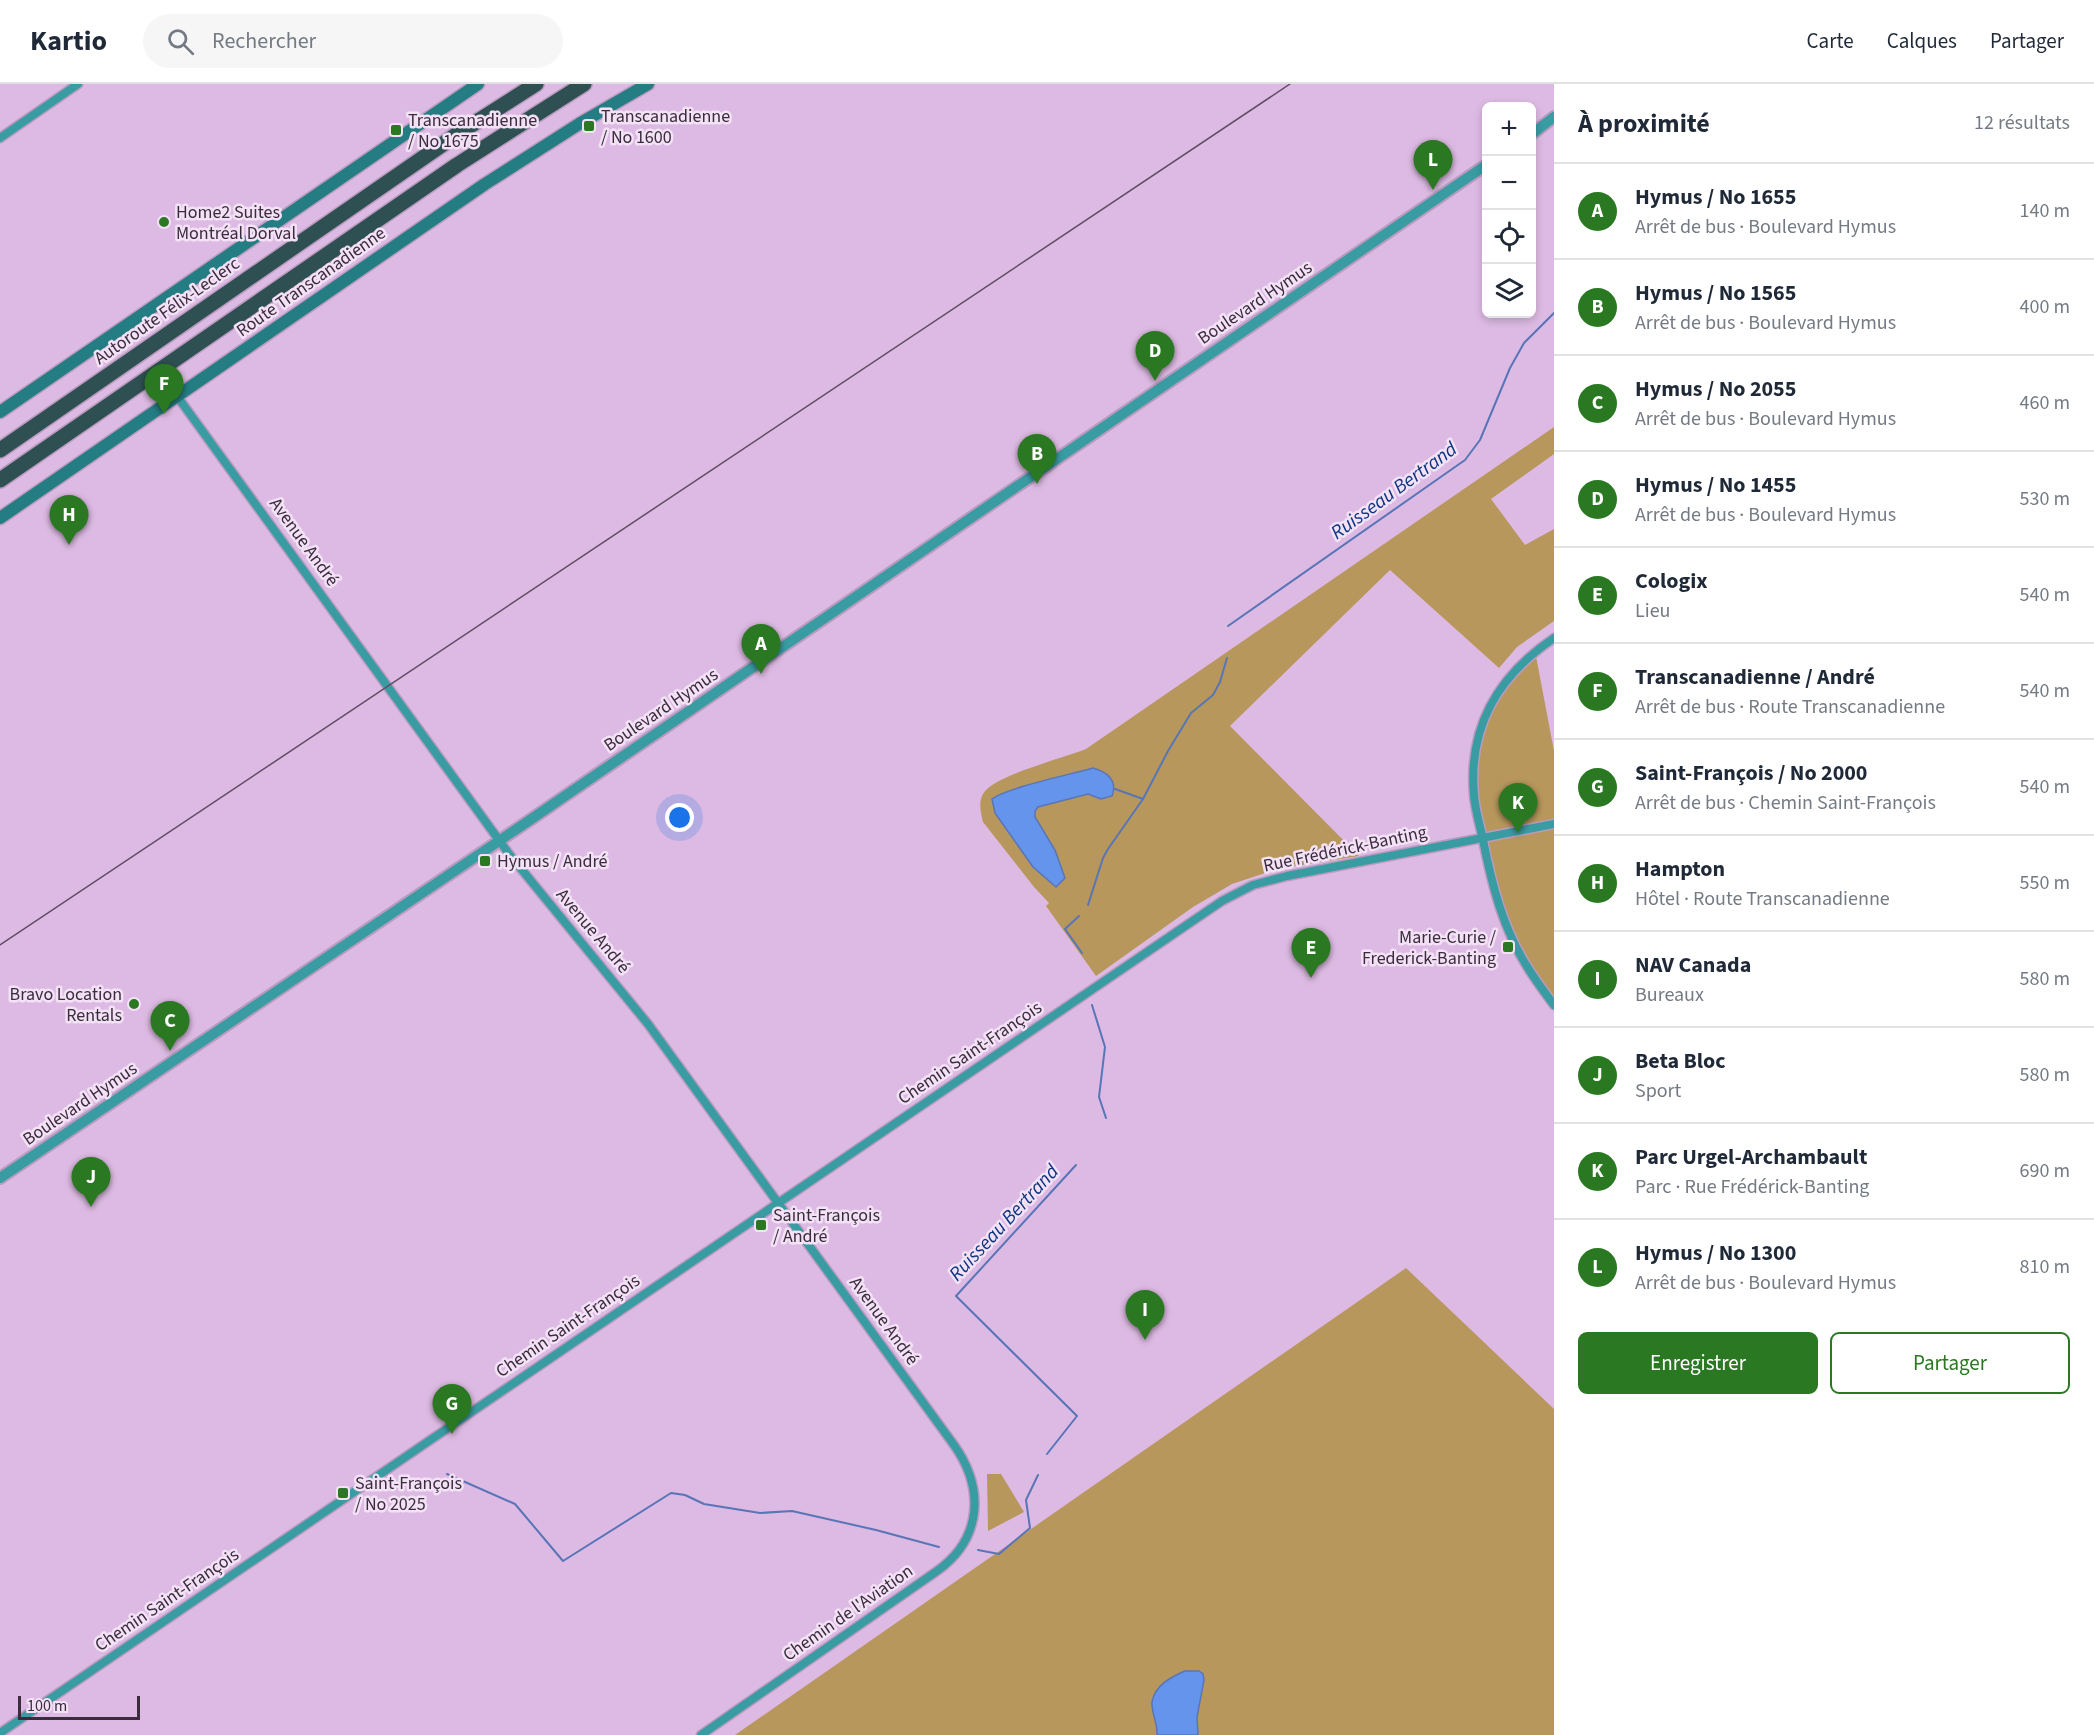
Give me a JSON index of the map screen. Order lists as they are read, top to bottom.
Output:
{
  "streets": {
    "highway": ["Autoroute Félix-Leclerc"],
    "main road": ["Route Transcanadienne"],
    "street": [
      "Boulevard Hymus",
      "Avenue André",
      "Rue Frédérick-Banting",
      "Chemin Saint-François",
      "Chemin de l'Aviation"
    ]
  },
  "crossings": [
    ["Route Transcanadienne", "Avenue André"],
    ["Boulevard Hymus", "Avenue André"],
    ["Avenue André", "Chemin Saint-François"],
    ["Avenue André", "Chemin de l'Aviation"],
    ["Rue Frédérick-Banting", "Chemin Saint-François"]
  ],
  "water": ["Ruisseau Bertrand"],
  "places": {
    "transit": [
      "Transcanadienne / No 1600",
      "Transcanadienne / No 1675",
      "Hymus / André",
      "Marie-Curie / Frederick-Banting",
      "Saint-François / André",
      "Saint-François / No 2025"
    ],
    "other": ["Home2 Suites Montréal Dorval", "Bravo Location Rentals"]
  },
  "scale_bar": "100 m",
  "page": {
    "header": "Kartio",
    "search": "Rechercher",
    "nav": ["Carte", "Calques", "Partager"],
    "heading": ["À proximité", "12 résultats"],
    "map_buttons": ["+", "−"],
    "pins": [
      "L",
      "D",
      "F",
      "B",
      "H",
      "A",
      "K",
      "E",
      "C",
      "J",
      "I",
      "G"
    ],
    "list": [
      {
        "mark": "A",
        "name": "Hymus / No 1655",
        "note": "Arrêt de bus · Boulevard Hymus",
        "value": "140 m"
      },
      {
        "mark": "B",
        "name": "Hymus / No 1565",
        "note": "Arrêt de bus · Boulevard Hymus",
        "value": "400 m"
      },
      {
        "mark": "C",
        "name": "Hymus / No 2055",
        "note": "Arrêt de bus · Boulevard Hymus",
        "value": "460 m"
      },
      {
        "mark": "D",
        "name": "Hymus / No 1455",
        "note": "Arrêt de bus · Boulevard Hymus",
        "value": "530 m"
      },
      {
        "mark": "E",
        "name": "Cologix",
        "note": "Lieu",
        "value": "540 m"
      },
      {
        "mark": "F",
        "name": "Transcanadienne / André",
        "note": "Arrêt de bus · Route Transcanadienne",
        "value": "540 m"
      },
      {
        "mark": "G",
        "name": "Saint-François / No 2000",
        "note": "Arrêt de bus · Chemin Saint-François",
        "value": "540 m"
      },
      {
        "mark": "H",
        "name": "Hampton",
        "note": "Hôtel · Route Transcanadienne",
        "value": "550 m"
      },
      {
        "mark": "I",
        "name": "NAV Canada",
        "note": "Bureaux",
        "value": "580 m"
      },
      {
        "mark": "J",
        "name": "Beta Bloc",
        "note": "Sport",
        "value": "580 m"
      },
      {
        "mark": "K",
        "name": "Parc Urgel-Archambault",
        "note": "Parc · Rue Frédérick-Banting",
        "value": "690 m"
      },
      {
        "mark": "L",
        "name": "Hymus / No 1300",
        "note": "Arrêt de bus · Boulevard Hymus",
        "value": "810 m"
      }
    ],
    "buttons": ["Enregistrer", "Partager"],
    "scale": "100 m"
  }
}
